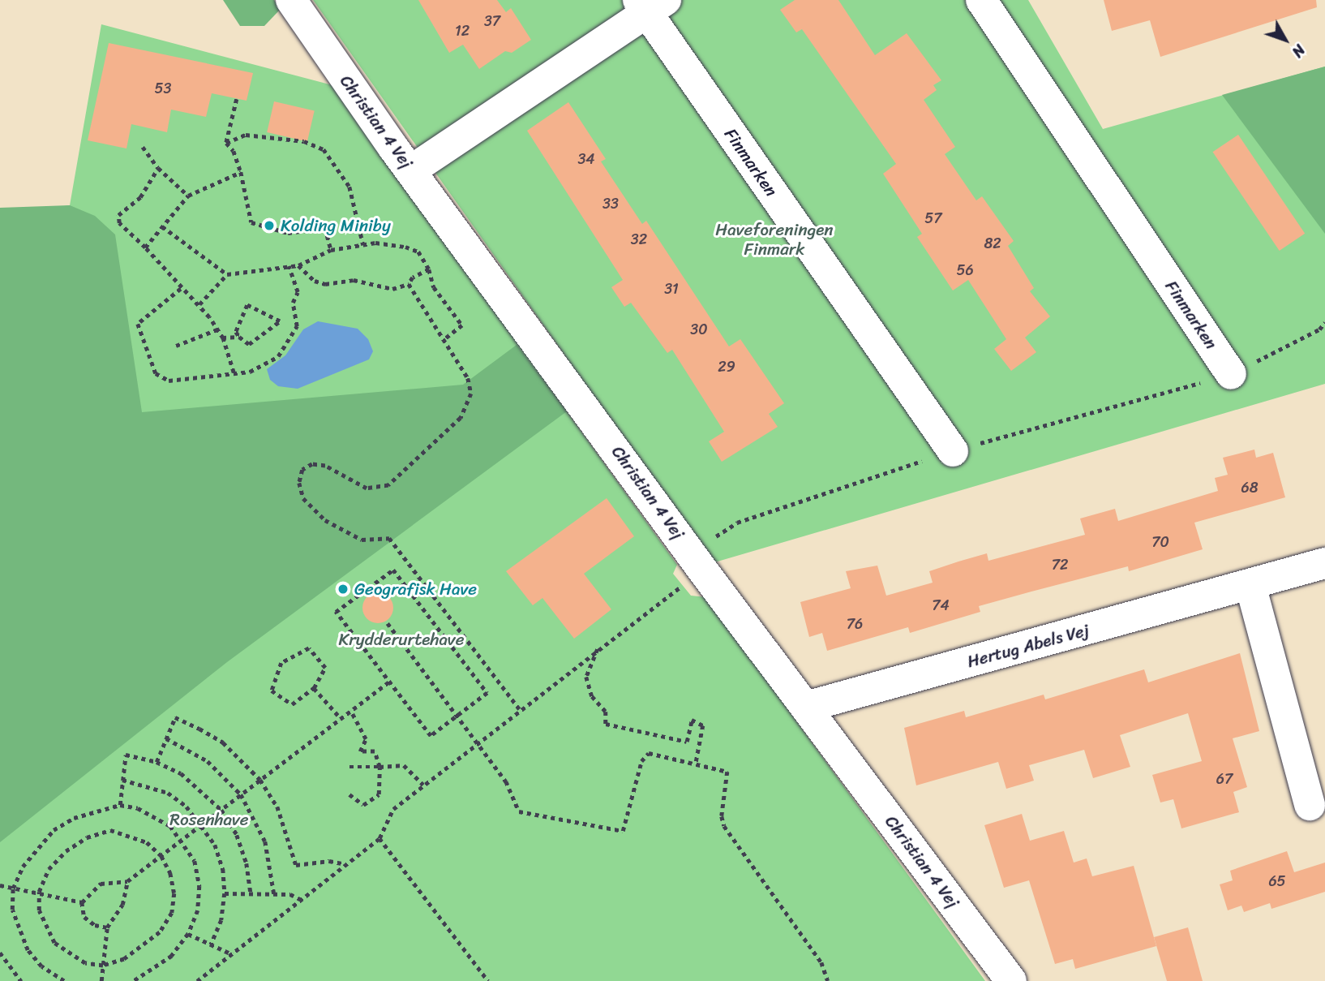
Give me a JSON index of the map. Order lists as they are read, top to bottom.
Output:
{
  "streets": {
    "street": ["Christian 4 Vej", "Finmarken", "Hertug Abels Vej"]
  },
  "crossings": [
    ["Christian 4 Vej", "Finmarken"],
    ["Christian 4 Vej", "Hertug Abels Vej"]
  ],
  "parks": ["Haveforeningen Finmark", "Krydderurtehave", "Rosenhave"],
  "places": ["Kolding Miniby", "Geografisk Have"],
  "house_numbers": [
    "37",
    "12",
    "53",
    "34",
    "33",
    "57",
    "32",
    "82",
    "56",
    "31",
    "30",
    "29",
    "68",
    "70",
    "72",
    "74",
    "76",
    "67",
    "65"
  ],
  "north": "bottom right"
}
